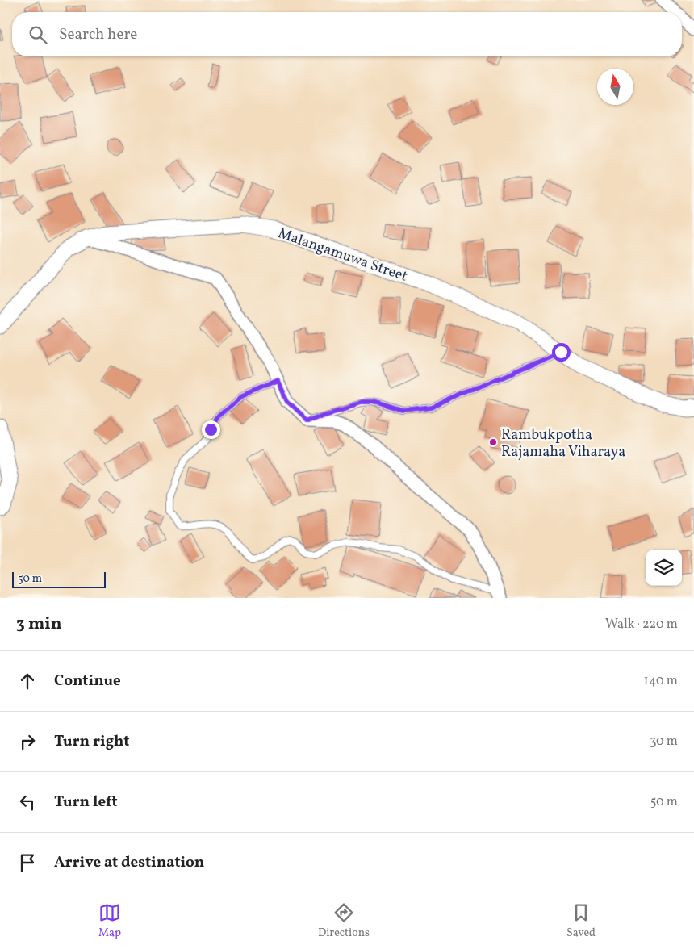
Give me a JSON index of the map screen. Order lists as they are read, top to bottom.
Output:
{
  "streets": {
    "street": ["Malangamuwa Street"]
  },
  "places": ["Rambukpotha Rajamaha Viharaya"],
  "scale_bar": "50 m",
  "north": "top",
  "page": {
    "search": "Search here",
    "scale": "50 m",
    "heading": ["3 min", "Walk · 220 m"],
    "list": [
      ["Continue", "140 m"],
      ["Turn right", "30 m"],
      ["Turn left", "50 m"],
      "Arrive at destination"
    ],
    "nav": ["Map", "Directions", "Saved"]
  }
}
